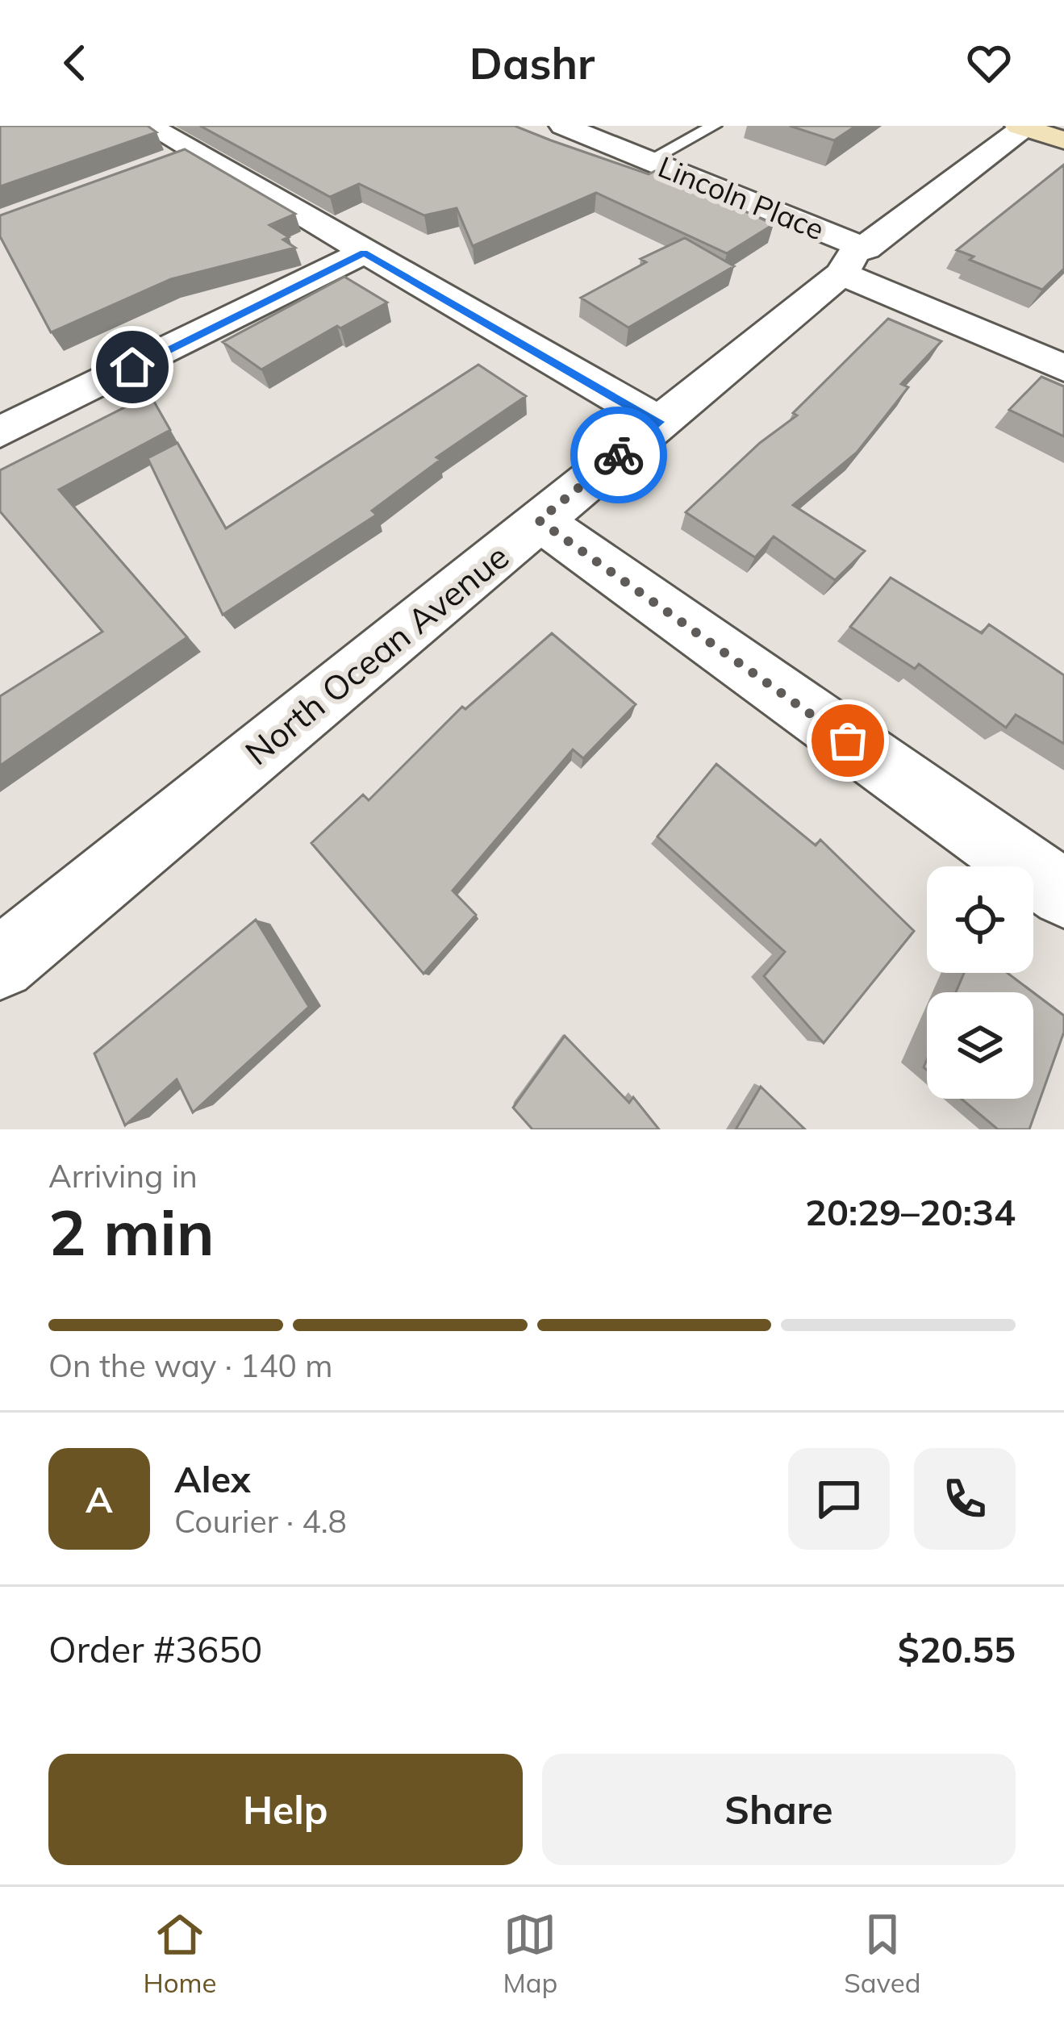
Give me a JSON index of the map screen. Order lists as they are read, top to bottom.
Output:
{
  "streets": {
    "street": ["Lincoln Place", "North Ocean Avenue"]
  },
  "crossings": [
    ["Lincoln Place", "North Ocean Avenue"]
  ],
  "page": {
    "header": "Dashr",
    "heading": ["2 min", "Arriving in", "20:29–20:34"],
    "panel": [
      "Alex",
      "Courier · 4.8",
      "Order #3650",
      "$20.55"
    ],
    "bar": "On the way · 140 m",
    "round": "A",
    "buttons": ["Help", "Share"],
    "tabs": ["Home", "Map", "Saved"]
  }
}
